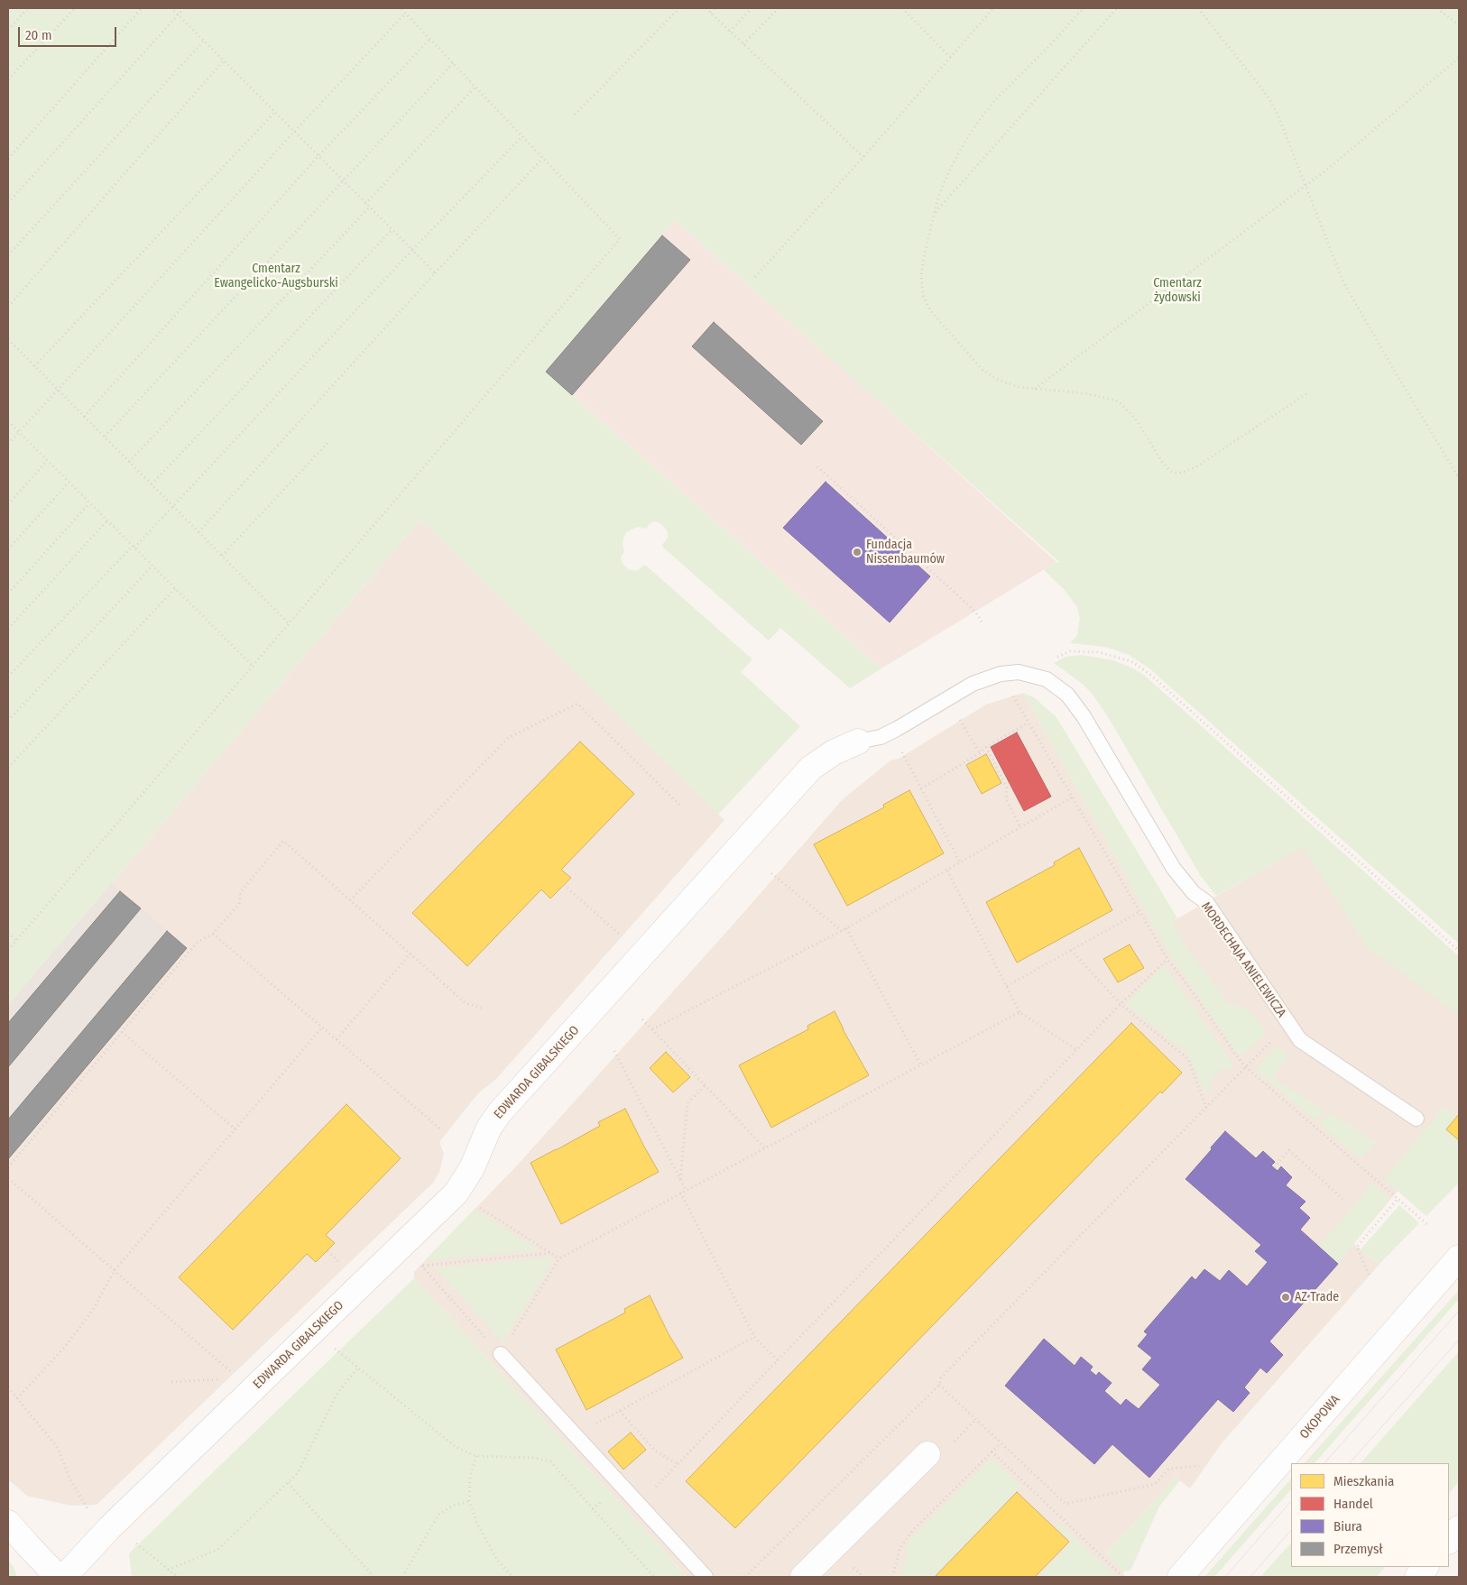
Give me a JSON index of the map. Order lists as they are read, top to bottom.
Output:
{
  "streets": {
    "street": ["EDWARDA GIBALSKIEGO", "OKOPOWA"],
    "lane": ["MORDECHAJA ANIELEWICZA"]
  },
  "crossings": [
    ["MORDECHAJA ANIELEWICZA", "EDWARDA GIBALSKIEGO"]
  ],
  "parks": ["Cmentarz Ewangelicko-Augsburski", "Cmentarz żydowski"],
  "places": ["Fundacja Nissenbaumów", "AZ Trade"],
  "legend": [
    "Mieszkania",
    "Handel",
    "Biura",
    "Przemysł"
  ],
  "scale_bar": "20 m"
}
